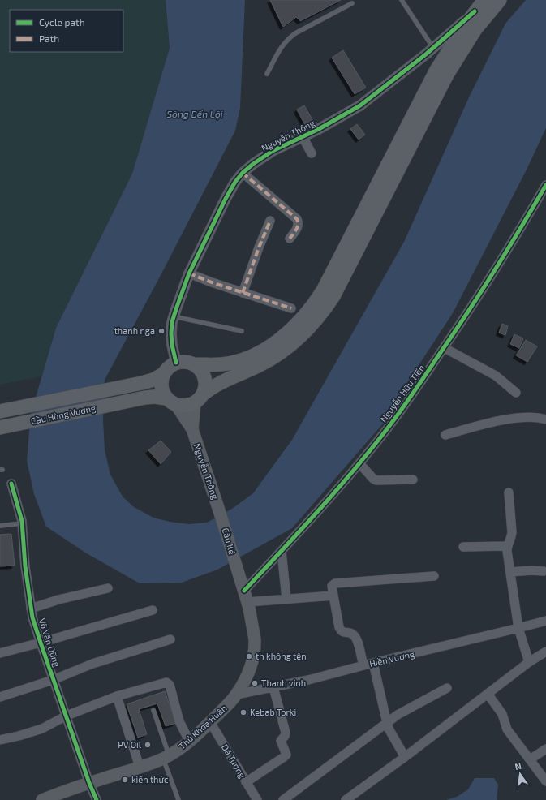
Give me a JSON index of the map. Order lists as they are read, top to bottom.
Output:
{
  "streets": {
    "main road": [
      "Nguyễn Thông",
      "Cầu Hùng Vương",
      "Cầu Ké",
      "Thủ Khoa Huân"
    ],
    "street": [
      "Nguyễn Hữu Tiến",
      "Võ Văn Dũng",
      "Hiền Vương",
      "Dã Tượng"
    ]
  },
  "crossings": [
    ["Nguyễn Thông", "Cầu Hùng Vương"],
    ["Nguyễn Thông", "Cầu Ké"],
    ["Nguyễn Hữu Tiến", "Thủ Khoa Huân"],
    ["Cầu Ké", "Thủ Khoa Huân"],
    ["Võ Văn Dũng", "Thủ Khoa Huân"],
    ["Hiền Vương", "Thủ Khoa Huân"],
    ["Thủ Khoa Huân", "Dã Tượng"]
  ],
  "water": ["Sông Bến Lội"],
  "places": [
    "thanh nga",
    "th không tên",
    "Thanh vinh",
    "Kebab Torki",
    "PV Oil",
    "kiến thức"
  ],
  "legend": ["Cycle path", "Path"],
  "north": "top"
}
